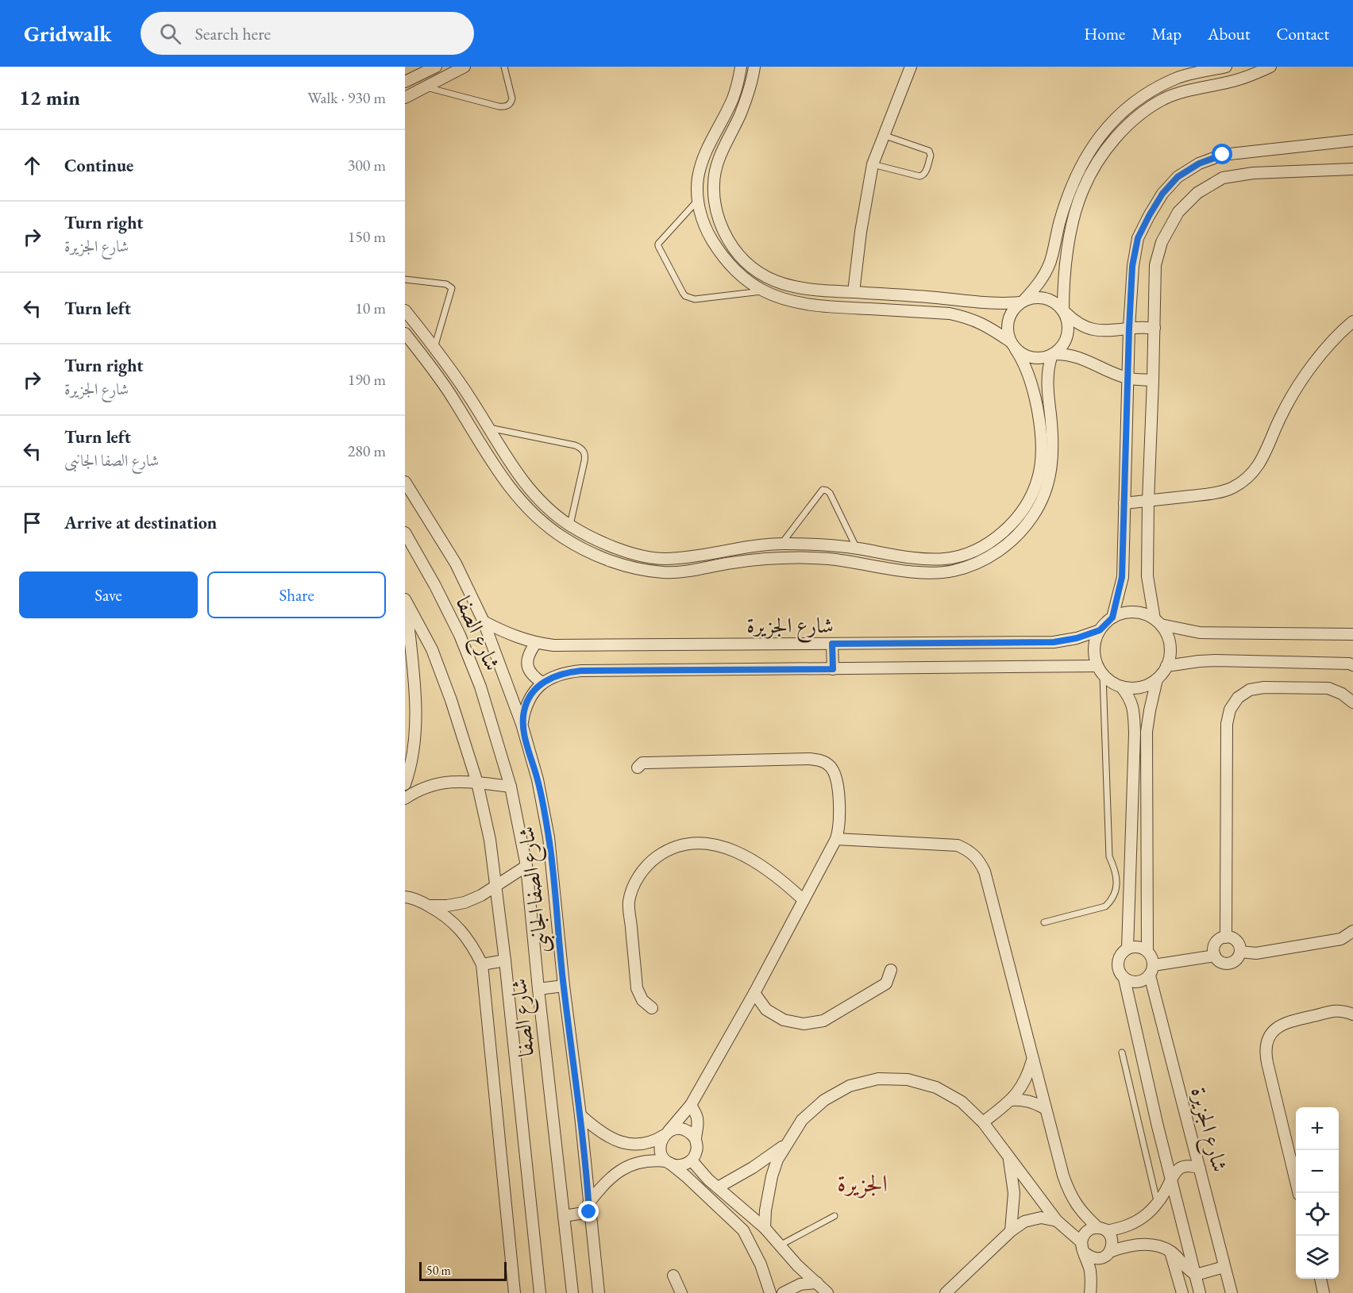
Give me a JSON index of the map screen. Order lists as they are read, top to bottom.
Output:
{
  "streets": {
    "street": ["شارع الجزيرة", "شارع الصفا", "شارع الصفا الجانبى"]
  },
  "crossings": [
    ["شارع الجزيرة", "شارع الصفا الجانبى"]
  ],
  "districts": ["الجزيرة"],
  "scale_bar": "50 m",
  "page": {
    "header": "Gridwalk",
    "search": "Search here",
    "nav": [
      "Home",
      "Map",
      "About",
      "Contact"
    ],
    "heading": ["12 min", "Walk · 930 m"],
    "list": [
      ["Continue", "300 m"],
      ["Turn right", "شارع الجزيرة", "150 m"],
      ["Turn left", "10 m"],
      ["Turn right", "شارع الجزيرة", "190 m"],
      ["Turn left", "شارع الصفا الجانبى", "280 m"],
      "Arrive at destination"
    ],
    "buttons": ["Save", "Share"],
    "map_buttons": ["+", "−"],
    "scale": "50 m"
  }
}
